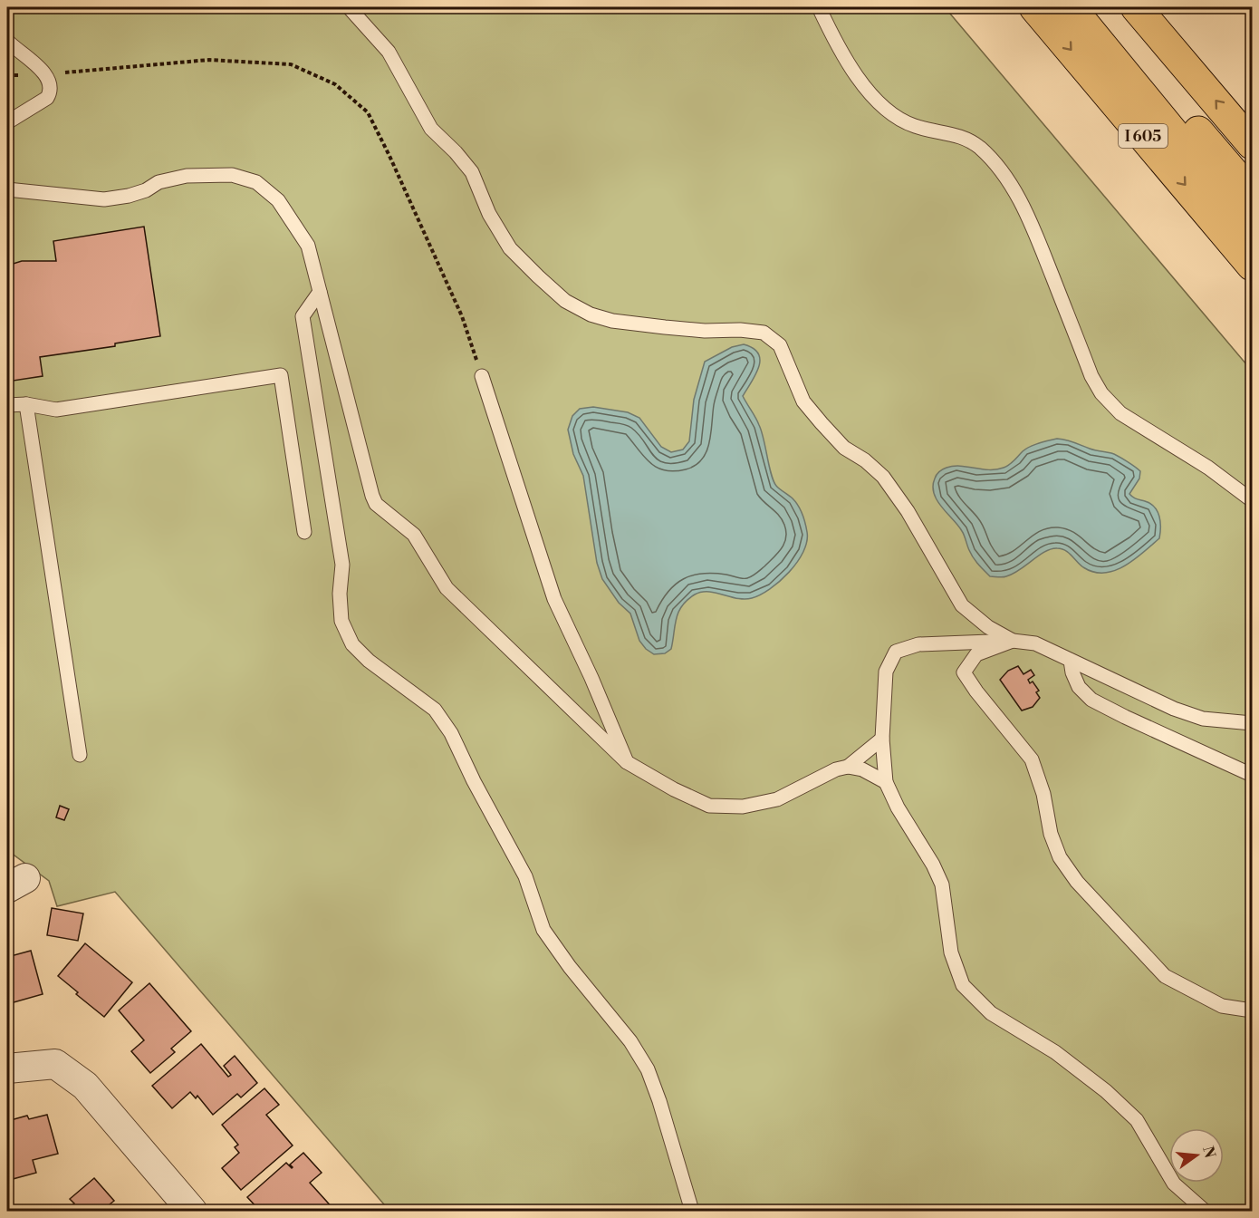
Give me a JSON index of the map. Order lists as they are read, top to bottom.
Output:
{
  "streets": {
    "highway": ["I 605"]
  },
  "north": "right"
}
